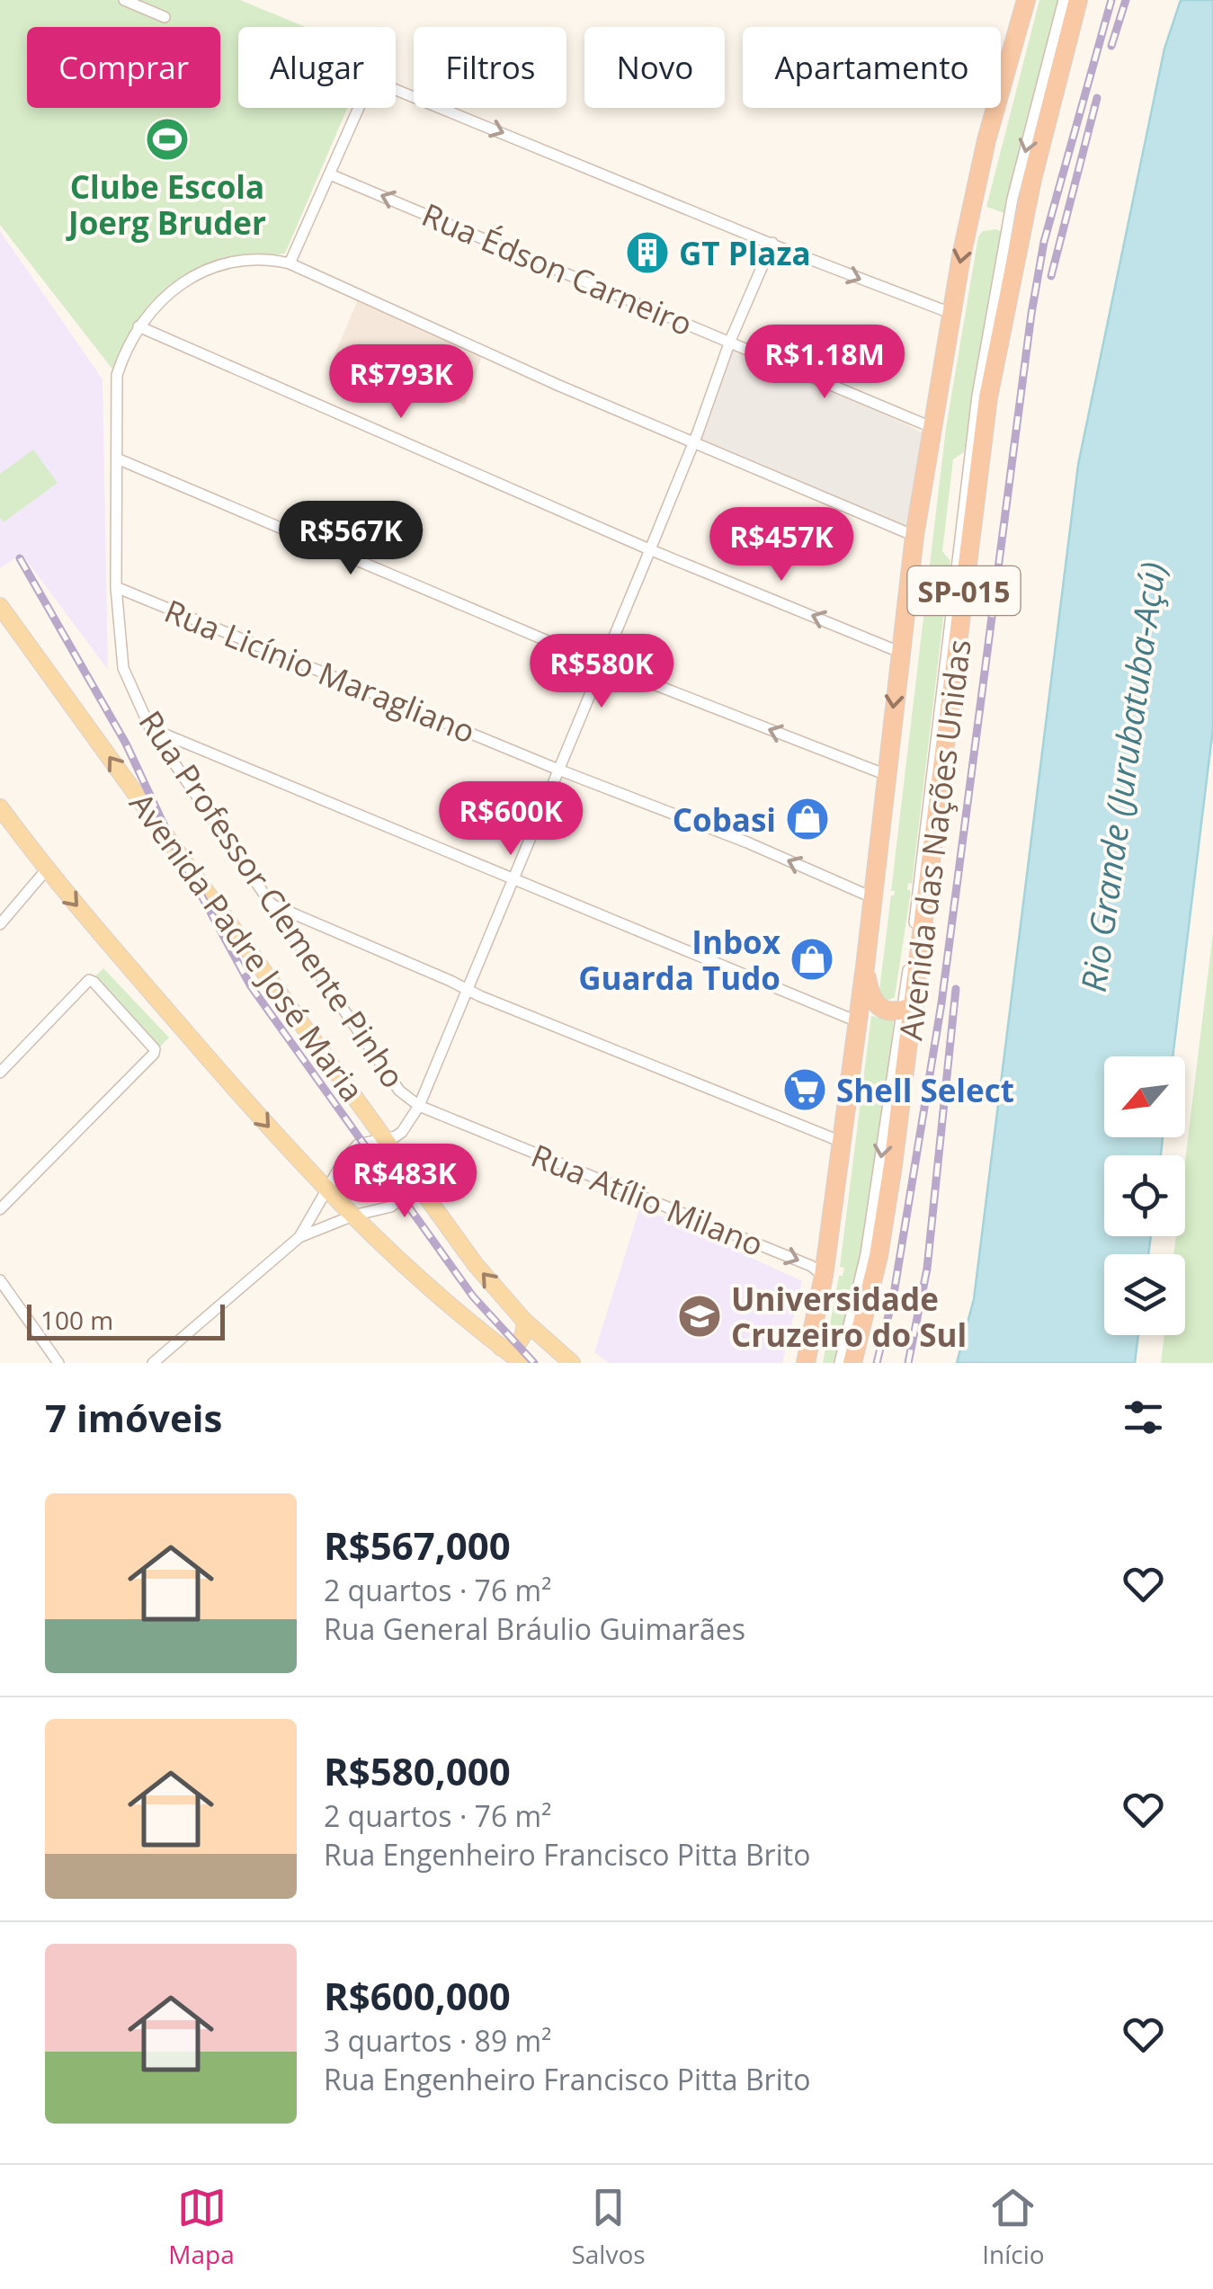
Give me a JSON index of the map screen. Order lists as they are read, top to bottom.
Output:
{
  "streets": {
    "highway": ["SP-015", "Avenida das Nações Unidas"],
    "main road": ["Avenida Padre José Maria"],
    "street": [
      "Rua Édson Carneiro",
      "Rua Licínio Maragliano",
      "Rua Professor Clemente Pinho",
      "Rua Atílio Milano"
    ]
  },
  "crossings": [
    ["Rua Édson Carneiro", "Avenida das Nações Unidas"],
    ["Rua Licínio Maragliano", "Avenida das Nações Unidas"],
    ["Rua Licínio Maragliano", "Rua Professor Clemente Pinho"],
    ["Avenida das Nações Unidas", "Rua Professor Clemente Pinho"],
    ["Avenida das Nações Unidas", "Rua Atílio Milano"],
    ["Rua Professor Clemente Pinho", "Rua Atílio Milano"]
  ],
  "one_way": ["Rua Édson Carneiro", "Rua Licínio Maragliano", "Rua Atílio Milano"],
  "water": ["Rio Grande (Jurubatuba-Açú)"],
  "places": {
    "sports": ["Clube Escola Joerg Bruder"],
    "building": ["GT Plaza"],
    "shop": ["Cobasi", "Inbox Guarda Tudo"],
    "supermarket": ["Shell Select"],
    "school or university": ["Universidade Cruzeiro do Sul"]
  },
  "scale_bar": "100 m",
  "north": "bottom left",
  "page": {
    "chip": [
      "Comprar",
      "Alugar",
      "Filtros",
      "Novo",
      "Apartamento"
    ],
    "price": [
      "R$1.18M",
      "R$793K",
      "R$567K",
      "R$457K",
      "R$580K",
      "R$600K",
      "R$483K"
    ],
    "scale": "100 m",
    "heading": "7 imóveis",
    "list": [
      {
        "name": "R$567,000",
        "note": "2 quartos · 76 m² · Rua General Bráulio Guimarães"
      },
      {
        "name": "R$580,000",
        "note": "2 quartos · 76 m² · Rua Engenheiro Francisco Pitta Brito"
      },
      {
        "name": "R$600,000",
        "note": "3 quartos · 89 m² · Rua Engenheiro Francisco Pitta Brito"
      }
    ],
    "tabs": ["Mapa", "Salvos", "Início"]
  }
}
